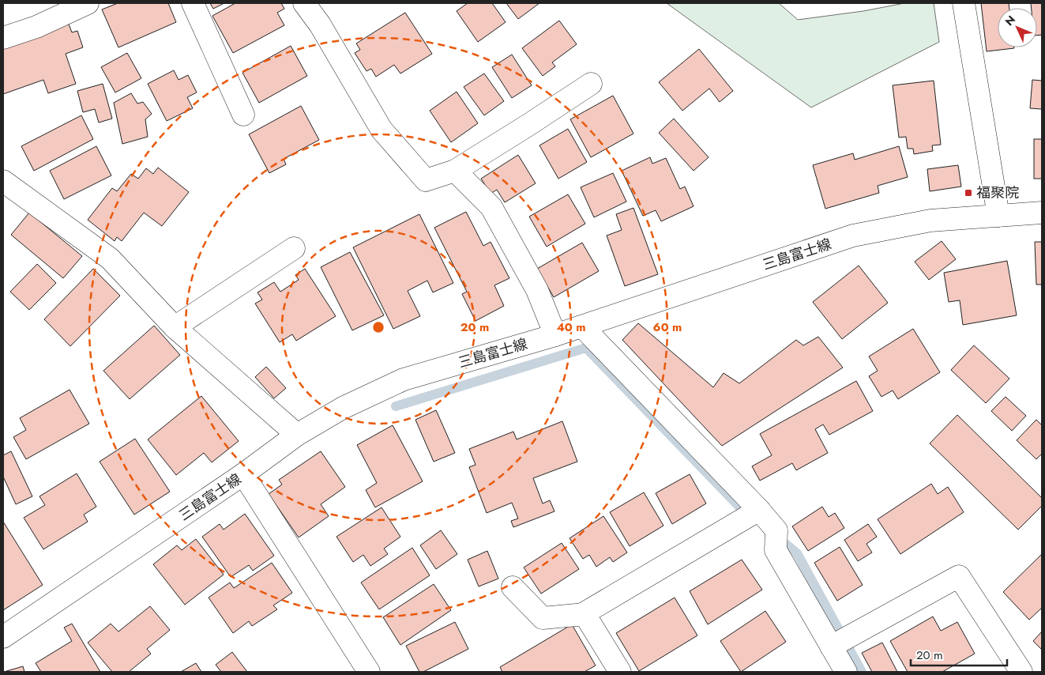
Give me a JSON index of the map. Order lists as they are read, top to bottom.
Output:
{
  "streets": {
    "street": ["三島富士線"]
  },
  "places": {
    "transit": ["福聚院"]
  },
  "scale_bar": "20 m",
  "north": "top left",
  "rings": ["20 m", "40 m", "60 m"]
}
